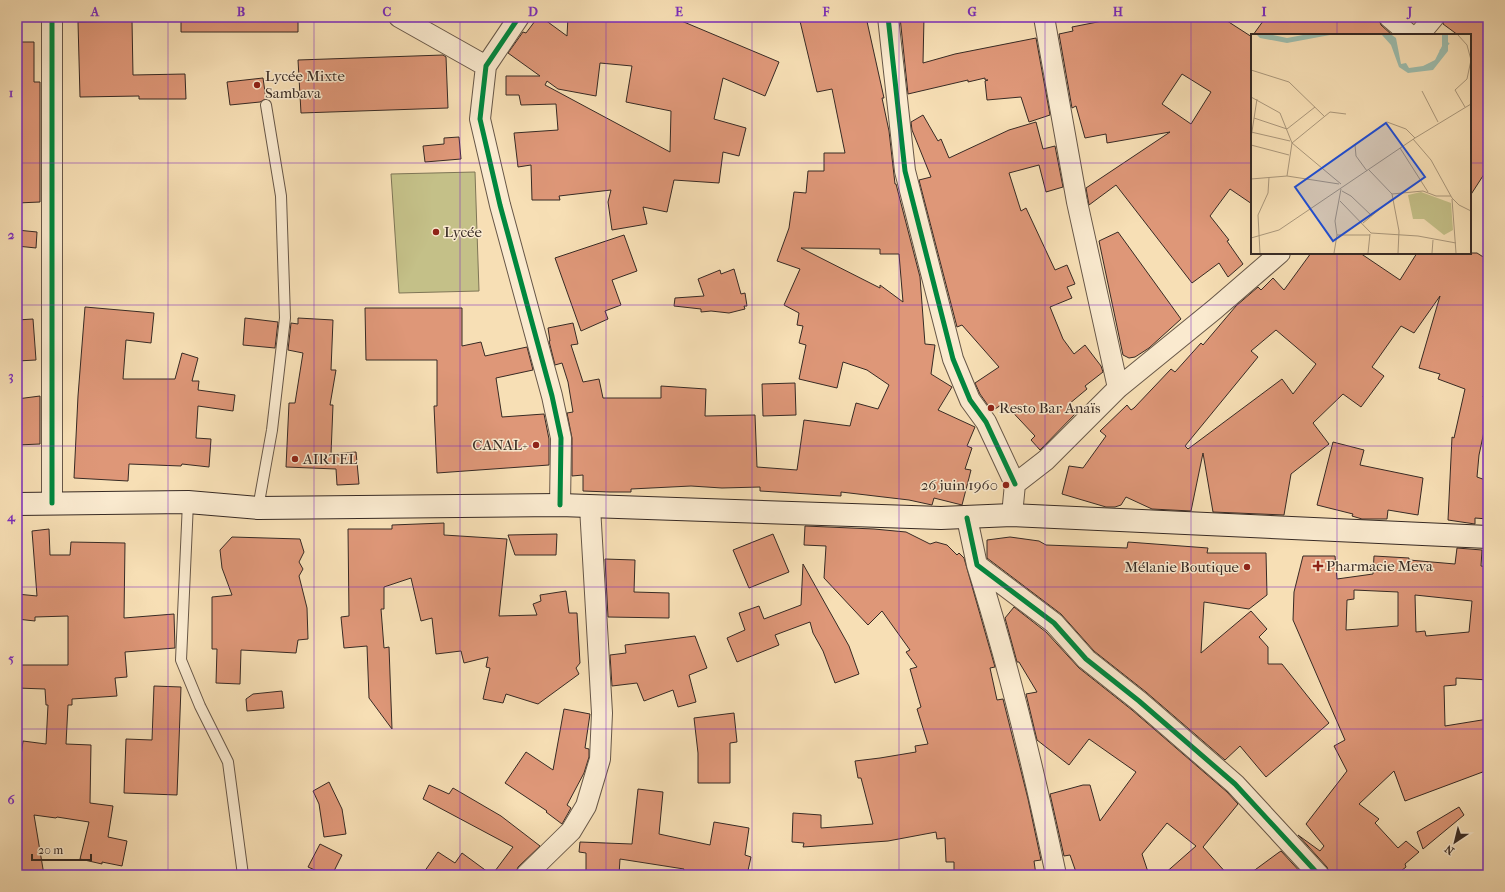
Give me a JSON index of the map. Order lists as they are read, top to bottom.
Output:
{
  "places": {
    "other": [
      "Lycée Mixte Sambava",
      "Lycée",
      "Resto Bar Anaïs",
      "CANAL+",
      "AIRTEL",
      "26 juin 1960",
      "Mélanie Boutique"
    ],
    "health": ["Pharmacie Meva"]
  },
  "scale_bar": "20 m",
  "north": "bottom left",
  "grid": {
    "columns": [
      "A",
      "B",
      "C",
      "D",
      "E",
      "F",
      "G",
      "H",
      "I",
      "J"
    ],
    "rows": [
      "1",
      "2",
      "3",
      "4",
      "5",
      "6"
    ]
  }
}
